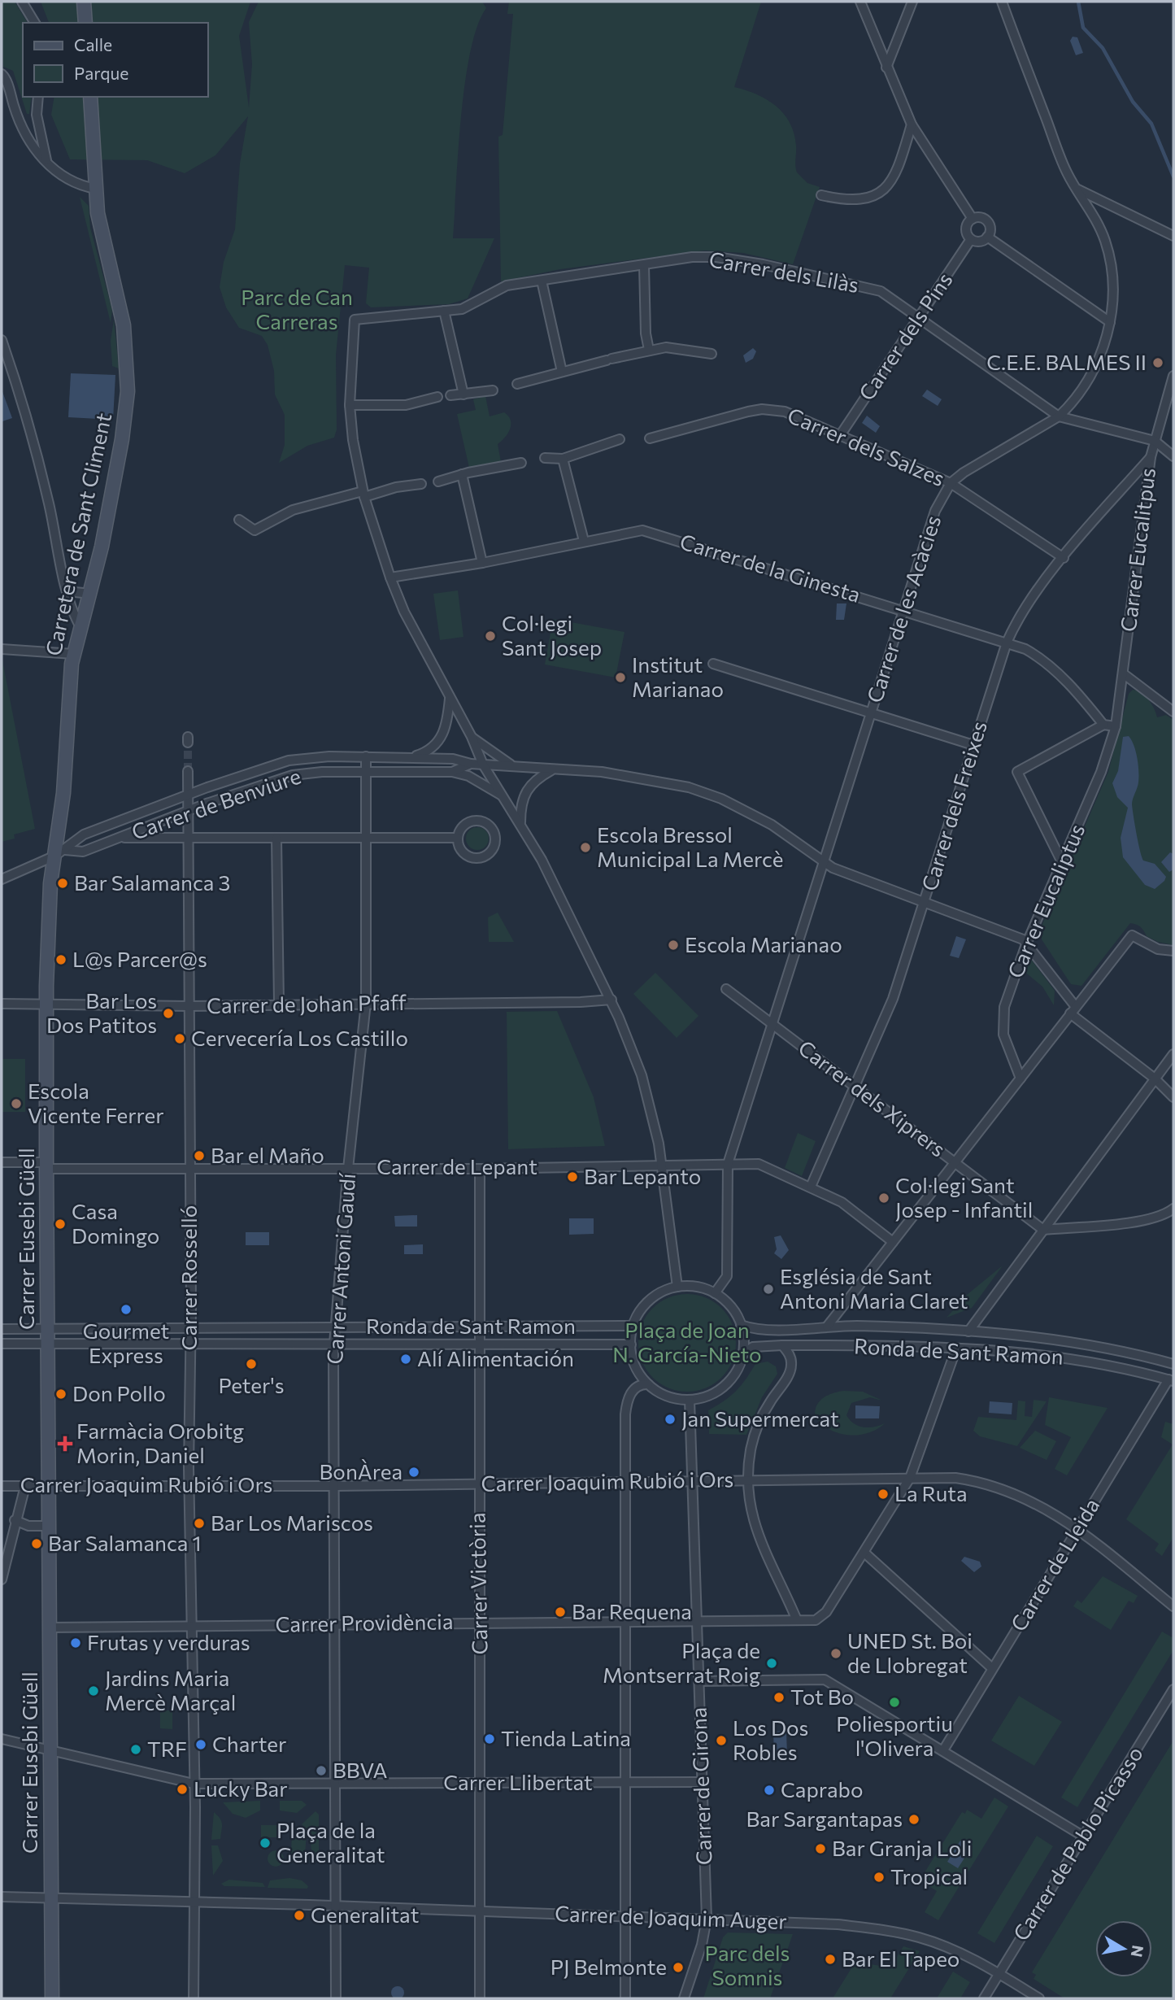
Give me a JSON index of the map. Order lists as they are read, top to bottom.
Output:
{
  "streets": {
    "street": [
      "Carrer dels Lilàs",
      "Carrer dels Pins",
      "Carrer dels Salzes",
      "Carretera de Sant Climent",
      "Carrer Eucalitpus",
      "Carrer de la Ginesta",
      "Carrer de les Acàcies",
      "Carrer de Benviure",
      "Carrer dels Freixes",
      "Carrer Eucaliptus",
      "Carrer de Johan Pfaff",
      "Carrer dels Xiprers",
      "Carrer de Lepant",
      "Carrer Eusebi Güell",
      "Carrer Antoni Gaudí",
      "Carrer Rosselló",
      "Ronda de Sant Ramon",
      "Carrer Joaquim Rubió i Ors",
      "Carrer de Lleida",
      "Carrer Victòria",
      "Carrer Providència",
      "Carrer Llibertat",
      "Carrer de Girona",
      "Carrer de Pablo Picasso",
      "Carrer de Joaquim Auger"
    ]
  },
  "crossings": [
    ["Carrer dels Lilàs", "Carrer dels Pins"],
    ["Carrer dels Lilàs", "Carrer Eucalitpus"],
    ["Carrer dels Lilàs", "Carrer de les Acàcies"],
    ["Carrer dels Pins", "Carrer dels Salzes"],
    ["Carrer dels Salzes", "Carrer de les Acàcies"],
    ["Carrer dels Salzes", "Carrer dels Freixes"],
    ["Carretera de Sant Climent", "Carrer de Benviure"],
    ["Carretera de Sant Climent", "Carrer Eusebi Güell"],
    ["Carrer Eucalitpus", "Carrer dels Freixes"],
    ["Carrer Eucalitpus", "Carrer Eucaliptus"],
    ["Carrer de la Ginesta", "Carrer de les Acàcies"],
    ["Carrer de la Ginesta", "Carrer dels Freixes"],
    ["Carrer de les Acàcies", "Carrer de Benviure"],
    ["Carrer de les Acàcies", "Carrer dels Xiprers"],
    ["Carrer de les Acàcies", "Carrer de Lepant"],
    ["Carrer de les Acàcies", "Ronda de Sant Ramon"],
    ["Carrer de les Acàcies", "Carrer de Girona"],
    ["Carrer de Benviure", "Carrer dels Freixes"],
    ["Carrer de Benviure", "Carrer Eucaliptus"],
    ["Carrer de Benviure", "Carrer Eusebi Güell"],
    ["Carrer de Benviure", "Carrer Antoni Gaudí"],
    ["Carrer de Benviure", "Carrer Rosselló"],
    ["Carrer dels Freixes", "Carrer dels Xiprers"],
    ["Carrer dels Freixes", "Carrer de Lepant"],
    ["Carrer de Johan Pfaff", "Carrer Eusebi Güell"],
    ["Carrer de Johan Pfaff", "Carrer Antoni Gaudí"],
    ["Carrer de Johan Pfaff", "Carrer Rosselló"],
    ["Carrer de Lepant", "Carrer Eusebi Güell"],
    ["Carrer de Lepant", "Carrer Antoni Gaudí"],
    ["Carrer de Lepant", "Carrer Rosselló"],
    ["Carrer de Lepant", "Carrer Victòria"],
    ["Carrer Eusebi Güell", "Ronda de Sant Ramon"],
    ["Carrer Eusebi Güell", "Carrer Joaquim Rubió i Ors"],
    ["Carrer Eusebi Güell", "Carrer Providència"],
    ["Carrer Antoni Gaudí", "Ronda de Sant Ramon"],
    ["Carrer Antoni Gaudí", "Carrer Joaquim Rubió i Ors"],
    ["Carrer Antoni Gaudí", "Carrer Providència"],
    ["Carrer Antoni Gaudí", "Carrer Llibertat"],
    ["Carrer Rosselló", "Ronda de Sant Ramon"],
    ["Carrer Rosselló", "Carrer Joaquim Rubió i Ors"],
    ["Carrer Rosselló", "Carrer Providència"],
    ["Ronda de Sant Ramon", "Carrer de Lleida"],
    ["Ronda de Sant Ramon", "Carrer Victòria"],
    ["Ronda de Sant Ramon", "Carrer de Girona"],
    ["Carrer Joaquim Rubió i Ors", "Carrer de Lleida"],
    ["Carrer Joaquim Rubió i Ors", "Carrer Victòria"],
    ["Carrer Joaquim Rubió i Ors", "Carrer de Girona"],
    ["Carrer Victòria", "Carrer Providència"],
    ["Carrer Victòria", "Carrer Llibertat"],
    ["Carrer Victòria", "Carrer de Joaquim Auger"],
    ["Carrer Providència", "Carrer de Girona"],
    ["Carrer Llibertat", "Carrer de Girona"],
    ["Carrer de Girona", "Carrer de Joaquim Auger"],
    ["Carrer de Pablo Picasso", "Carrer de Joaquim Auger"]
  ],
  "parks": ["Parc de Can Carreras", "Plaça de Joan N. García-Nieto", "Parc dels Somnis"],
  "places": {
    "other": [
      "C.E.E. BALMES II",
      "Col·legi Sant Josep",
      "Institut Marianao",
      "Escola Bressol Municipal La Mercè",
      "Bar Salamanca 3",
      "Escola Marianao",
      "L@s Parcer@s",
      "Bar Los Dos Patitos",
      "Cervecería Los Castillo",
      "Escola Vicente Ferrer",
      "Bar el Maño",
      "Bar Lepanto",
      "Col·legi Sant Josep - Infantil",
      "Casa Domingo",
      "Església de Sant Antoni Maria Claret",
      "Gourmet Express",
      "Alí Alimentación",
      "Peter's",
      "Don Pollo",
      "Jan Supermercat",
      "BonÀrea",
      "La Ruta",
      "Bar Los Mariscos",
      "Bar Salamanca 1",
      "Bar Requena",
      "Frutas y verduras",
      "UNED St. Boi de Llobregat",
      "Plaça de Montserrat Roig",
      "Jardins Maria Mercè Marçal",
      "Tot Bo",
      "Poliesportiu l'Olivera",
      "Tienda Latina",
      "Los Dos Robles",
      "Charter",
      "TRF",
      "BBVA",
      "Lucky Bar",
      "Caprabo",
      "Bar Sargantapas",
      "Plaça de la Generalitat",
      "Bar Granja Loli",
      "Tropical",
      "Generalitat",
      "Bar El Tapeo",
      "PJ Belmonte"
    ],
    "health": ["Farmàcia Orobitg Morin, Daniel"]
  },
  "legend": ["Calle", "Parque"],
  "north": "right"
}
